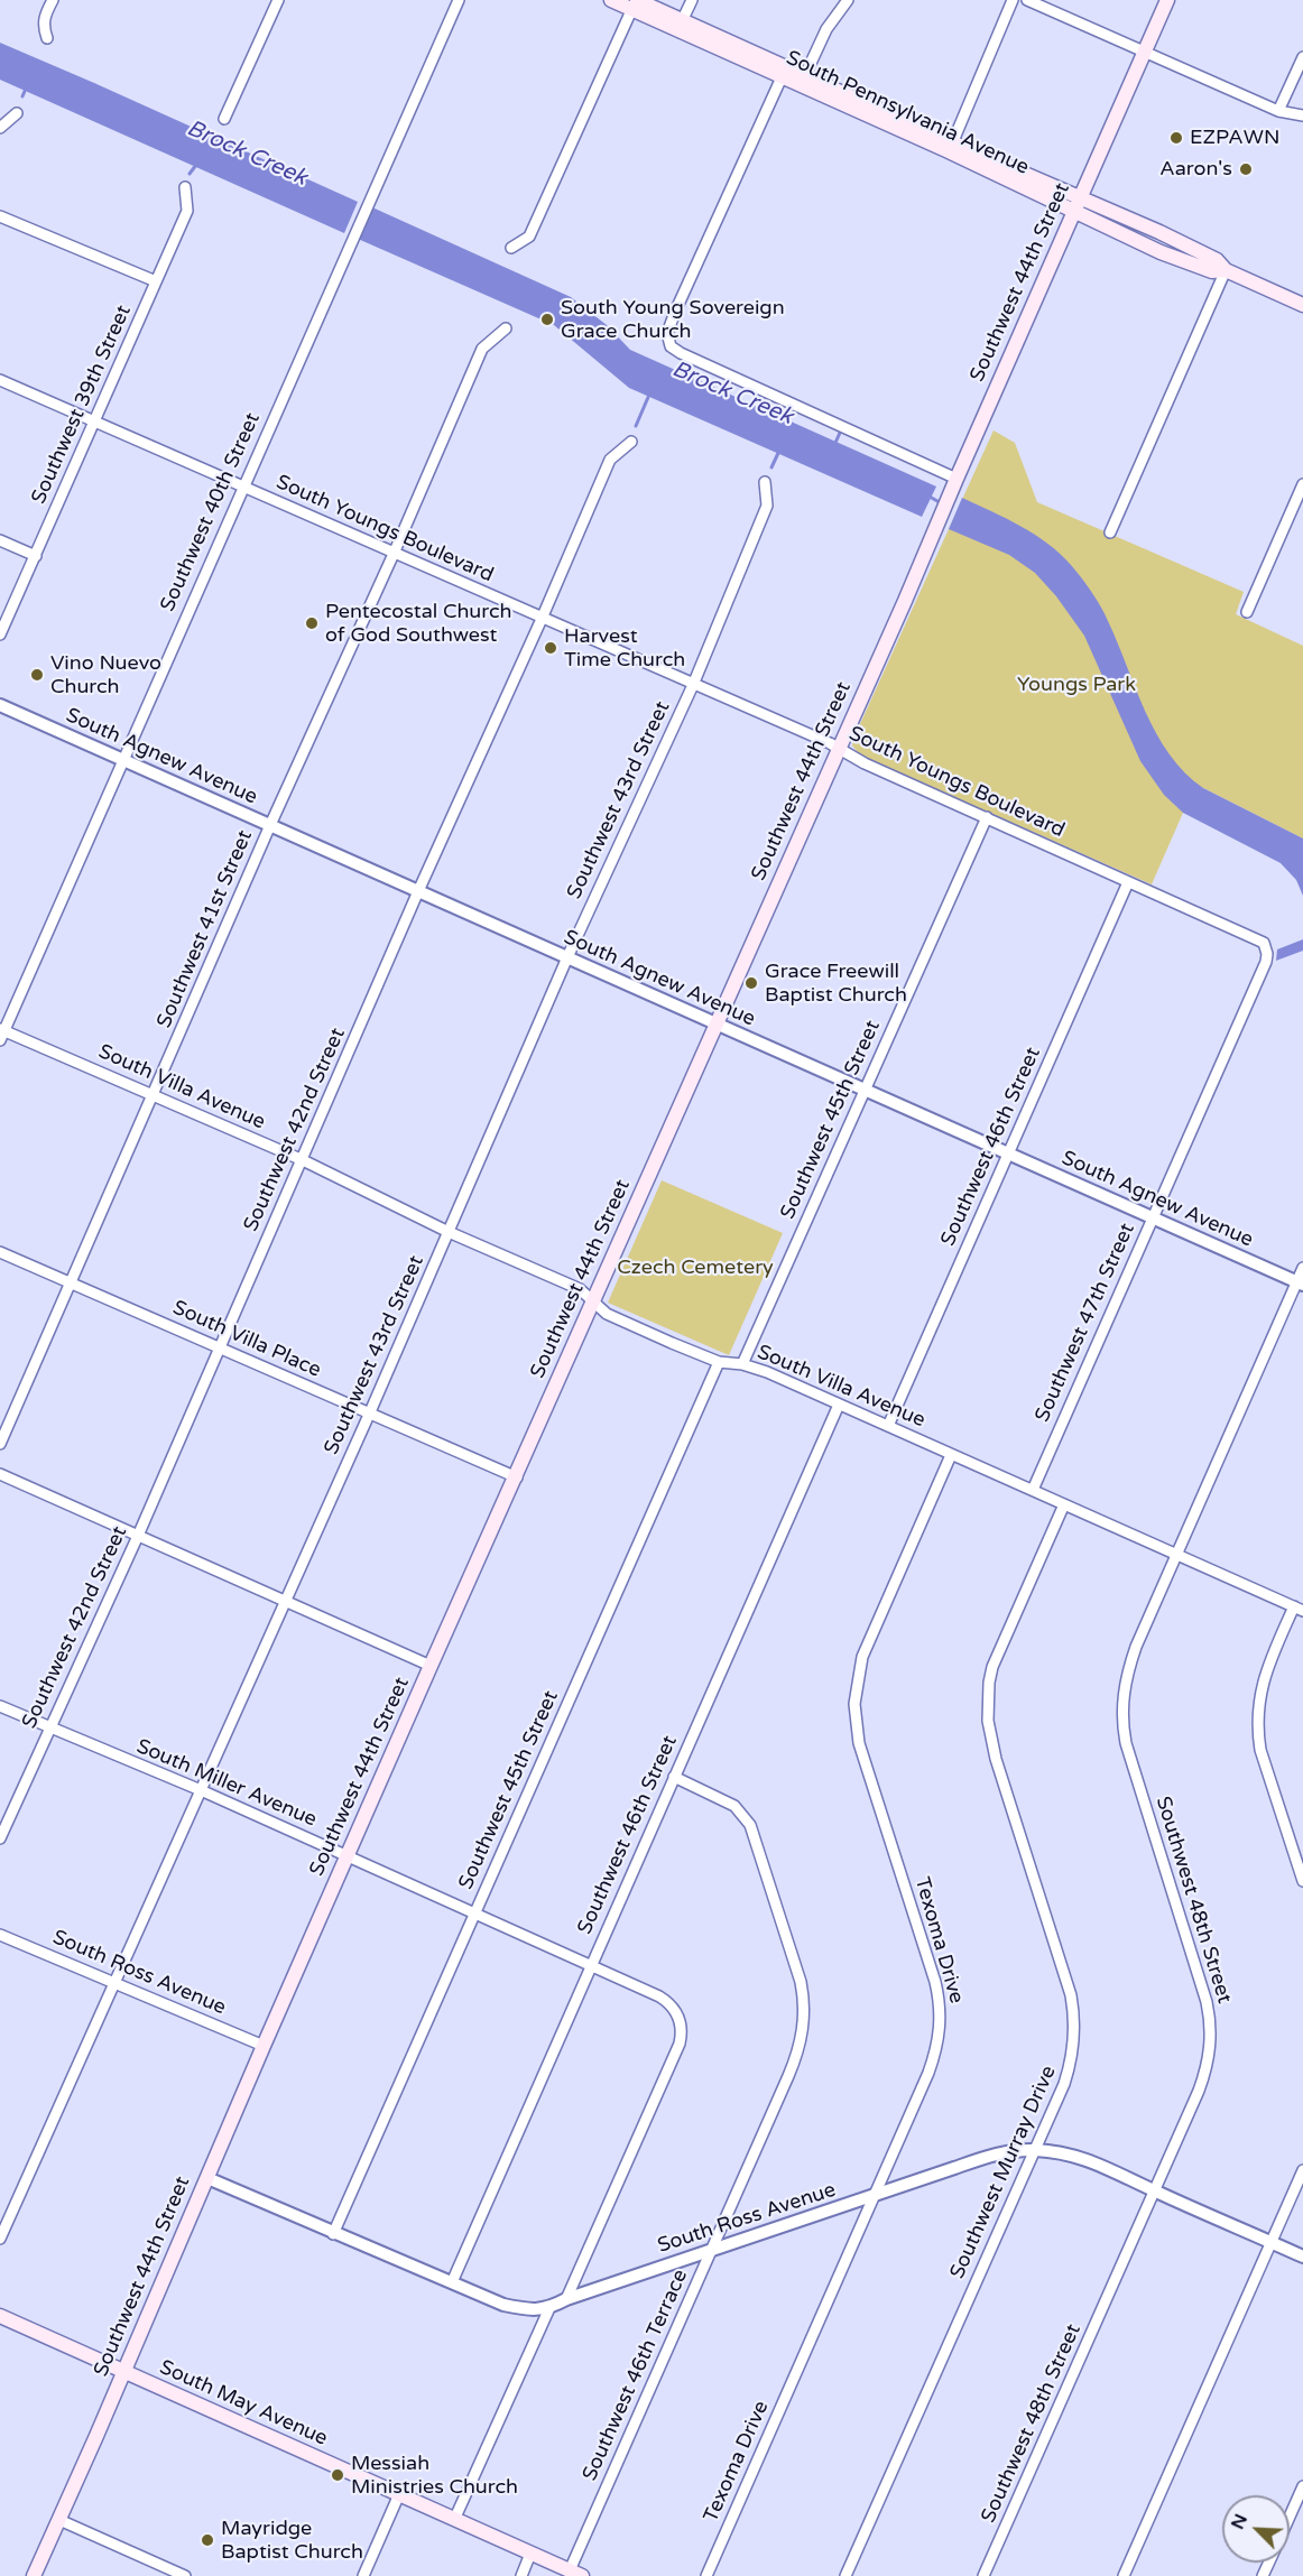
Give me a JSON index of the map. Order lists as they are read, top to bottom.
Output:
{
  "streets": {
    "main road": ["South Pennsylvania Avenue", "Southwest 44th Street", "South May Avenue"],
    "street": [
      "Southwest 39th Street",
      "Southwest 40th Street",
      "South Youngs Boulevard",
      "South Agnew Avenue",
      "Southwest 43rd Street",
      "Southwest 41st Street",
      "South Villa Avenue",
      "Southwest 45th Street",
      "Southwest 42nd Street",
      "Southwest 46th Street",
      "Southwest 47th Street",
      "South Villa Place",
      "South Miller Avenue",
      "Southwest 48th Street",
      "Texoma Drive",
      "South Ross Avenue",
      "Southwest Murray Drive",
      "Southwest 46th Terrace"
    ]
  },
  "crossings": [
    ["South Pennsylvania Avenue", "Southwest 44th Street"],
    ["Southwest 44th Street", "South Youngs Boulevard"],
    ["Southwest 44th Street", "South Agnew Avenue"],
    ["Southwest 44th Street", "South Villa Avenue"],
    ["Southwest 44th Street", "South Villa Place"],
    ["Southwest 44th Street", "South Miller Avenue"],
    ["Southwest 44th Street", "South Ross Avenue"],
    ["Southwest 44th Street", "South May Avenue"],
    ["Southwest 39th Street", "South Youngs Boulevard"],
    ["Southwest 40th Street", "South Youngs Boulevard"],
    ["Southwest 40th Street", "South Agnew Avenue"],
    ["Southwest 40th Street", "South Villa Avenue"],
    ["South Youngs Boulevard", "Southwest 43rd Street"],
    ["South Youngs Boulevard", "Southwest 41st Street"],
    ["South Youngs Boulevard", "Southwest 45th Street"],
    ["South Youngs Boulevard", "Southwest 42nd Street"],
    ["South Youngs Boulevard", "Southwest 46th Street"],
    ["South Youngs Boulevard", "Southwest 47th Street"],
    ["South Agnew Avenue", "Southwest 43rd Street"],
    ["South Agnew Avenue", "Southwest 41st Street"],
    ["South Agnew Avenue", "Southwest 45th Street"],
    ["South Agnew Avenue", "Southwest 42nd Street"],
    ["South Agnew Avenue", "Southwest 46th Street"],
    ["South Agnew Avenue", "Southwest 47th Street"],
    ["South Agnew Avenue", "Southwest 48th Street"],
    ["Southwest 43rd Street", "South Villa Avenue"],
    ["Southwest 43rd Street", "South Villa Place"],
    ["Southwest 43rd Street", "South Miller Avenue"],
    ["Southwest 43rd Street", "South Ross Avenue"],
    ["Southwest 41st Street", "South Villa Avenue"],
    ["Southwest 41st Street", "South Villa Place"],
    ["South Villa Avenue", "Southwest 45th Street"],
    ["South Villa Avenue", "Southwest 42nd Street"],
    ["South Villa Avenue", "Southwest 46th Street"],
    ["South Villa Avenue", "Southwest 47th Street"],
    ["South Villa Avenue", "Southwest 48th Street"],
    ["South Villa Avenue", "Texoma Drive"],
    ["South Villa Avenue", "Southwest Murray Drive"],
    ["Southwest 45th Street", "South Miller Avenue"],
    ["Southwest 45th Street", "South Ross Avenue"],
    ["Southwest 42nd Street", "South Villa Place"],
    ["Southwest 42nd Street", "South Miller Avenue"],
    ["Southwest 46th Street", "South Miller Avenue"],
    ["Southwest 46th Street", "South Ross Avenue"],
    ["Southwest 46th Street", "Southwest 46th Terrace"],
    ["South Miller Avenue", "South Ross Avenue"],
    ["Southwest 48th Street", "South Ross Avenue"],
    ["Texoma Drive", "South Ross Avenue"],
    ["South Ross Avenue", "Southwest Murray Drive"],
    ["South Ross Avenue", "Southwest 46th Terrace"],
    ["Southwest 46th Terrace", "South May Avenue"]
  ],
  "water": ["Brock Creek"],
  "parks": ["Youngs Park", "Czech Cemetery"],
  "places": [
    "EZPAWN",
    "Aaron's",
    "South Young Sovereign Grace Church",
    "Pentecostal Church of God Southwest",
    "Harvest Time Church",
    "Vino Nuevo Church",
    "Grace Freewill Baptist Church",
    "Messiah Ministries Church",
    "Mayridge Baptist Church"
  ],
  "north": "top left"
}
